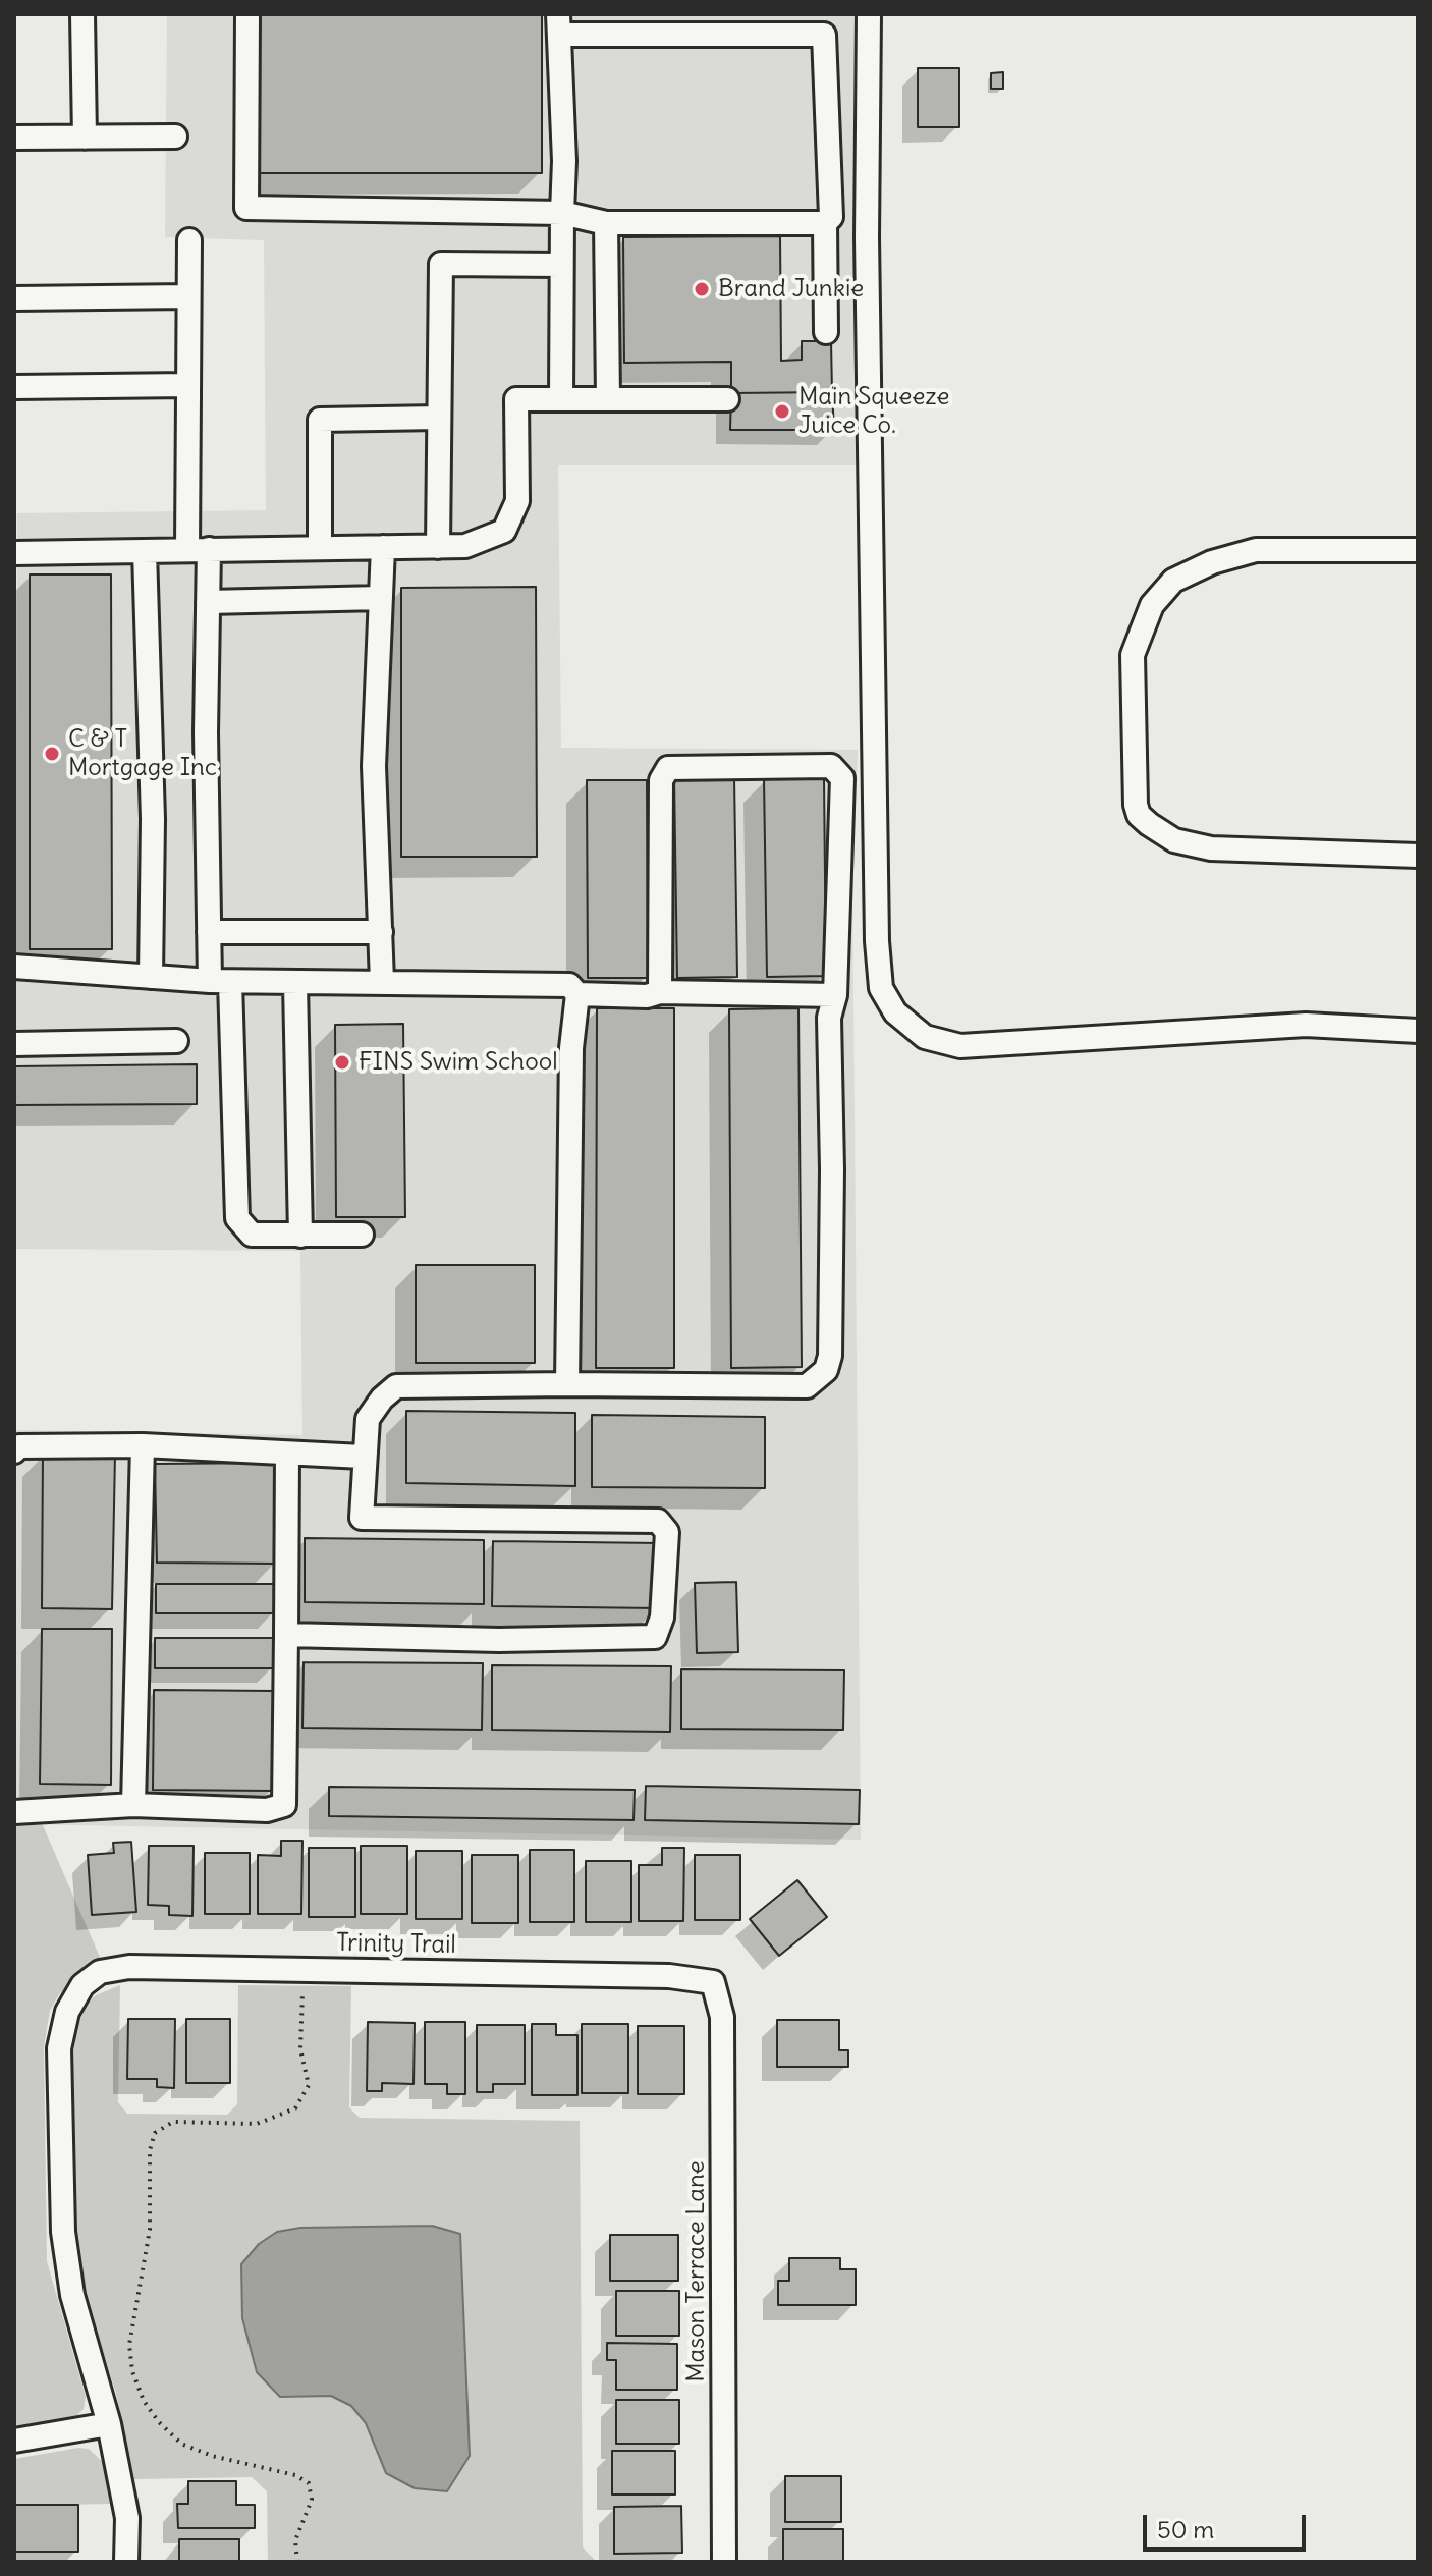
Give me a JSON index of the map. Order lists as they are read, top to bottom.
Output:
{
  "streets": {
    "street": ["Trinity Trail", "Mason Terrace Lane"]
  },
  "crossings": [
    ["Trinity Trail", "Mason Terrace Lane"]
  ],
  "places": [
    "Brand Junkie",
    "Main Squeeze Juice Co.",
    "C & T Mortgage Inc",
    "FINS Swim School"
  ],
  "scale_bar": "50 m"
}
